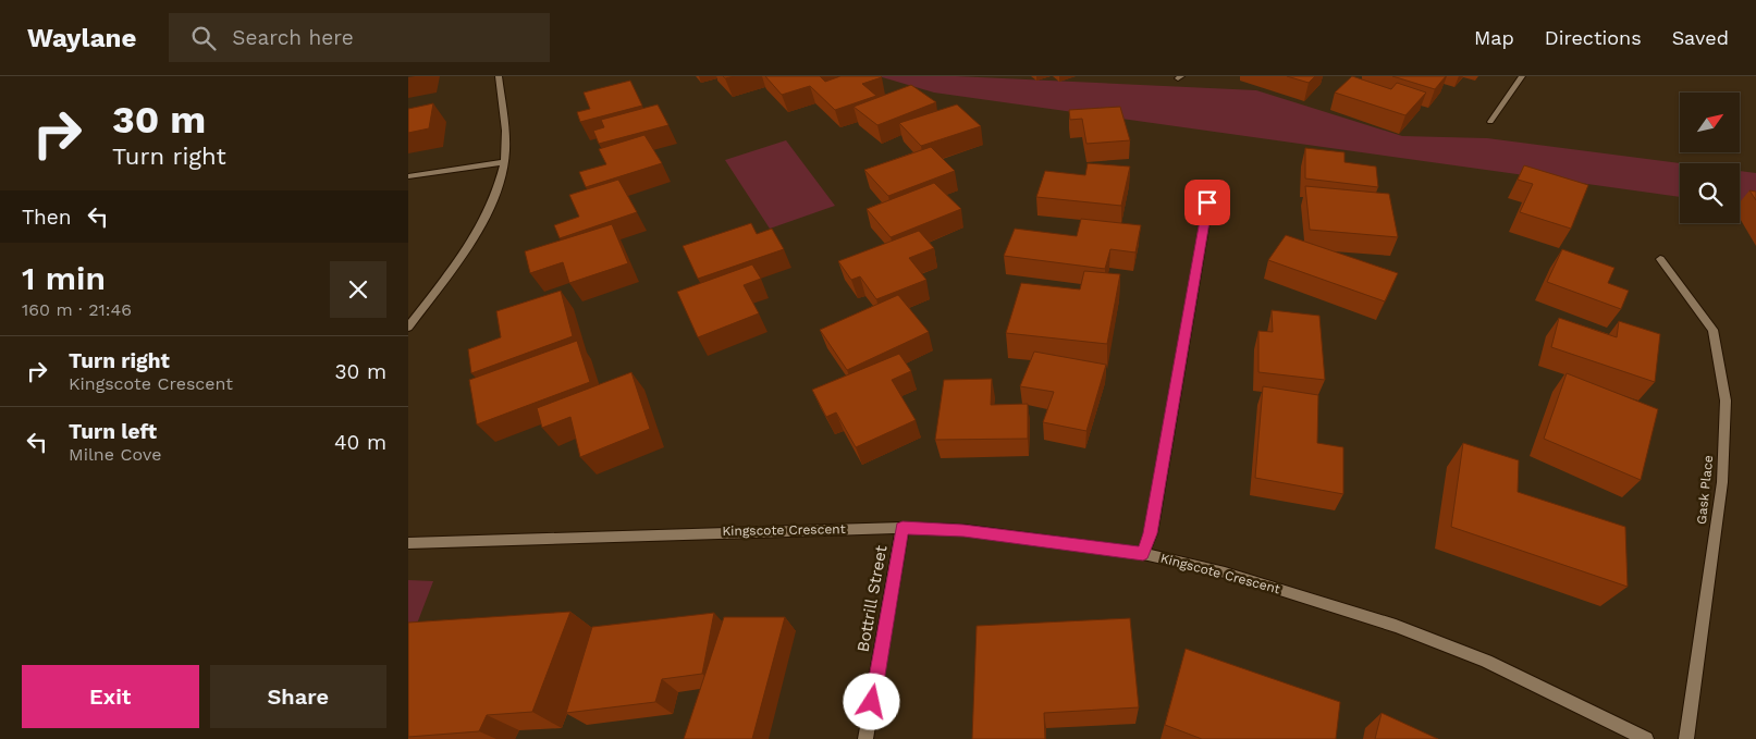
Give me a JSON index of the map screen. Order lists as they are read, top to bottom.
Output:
{
  "streets": {
    "street": ["Gask Place", "Kingscote Crescent", "Bottrill Street"]
  },
  "crossings": [
    ["Kingscote Crescent", "Bottrill Street"]
  ],
  "north": "top right",
  "page": {
    "header": "Waylane",
    "search": "Search here",
    "nav": ["Map", "Directions", "Saved"],
    "turn": ["30 m", "Turn right"],
    "then": "Then",
    "heading": ["1 min", "160 m · 21:46"],
    "list": [
      {
        "name": "Turn right",
        "note": "Kingscote Crescent",
        "value": "30 m"
      },
      {
        "name": "Turn left",
        "note": "Milne Cove",
        "value": "40 m"
      }
    ],
    "buttons": ["Exit", "Share"]
  }
}
